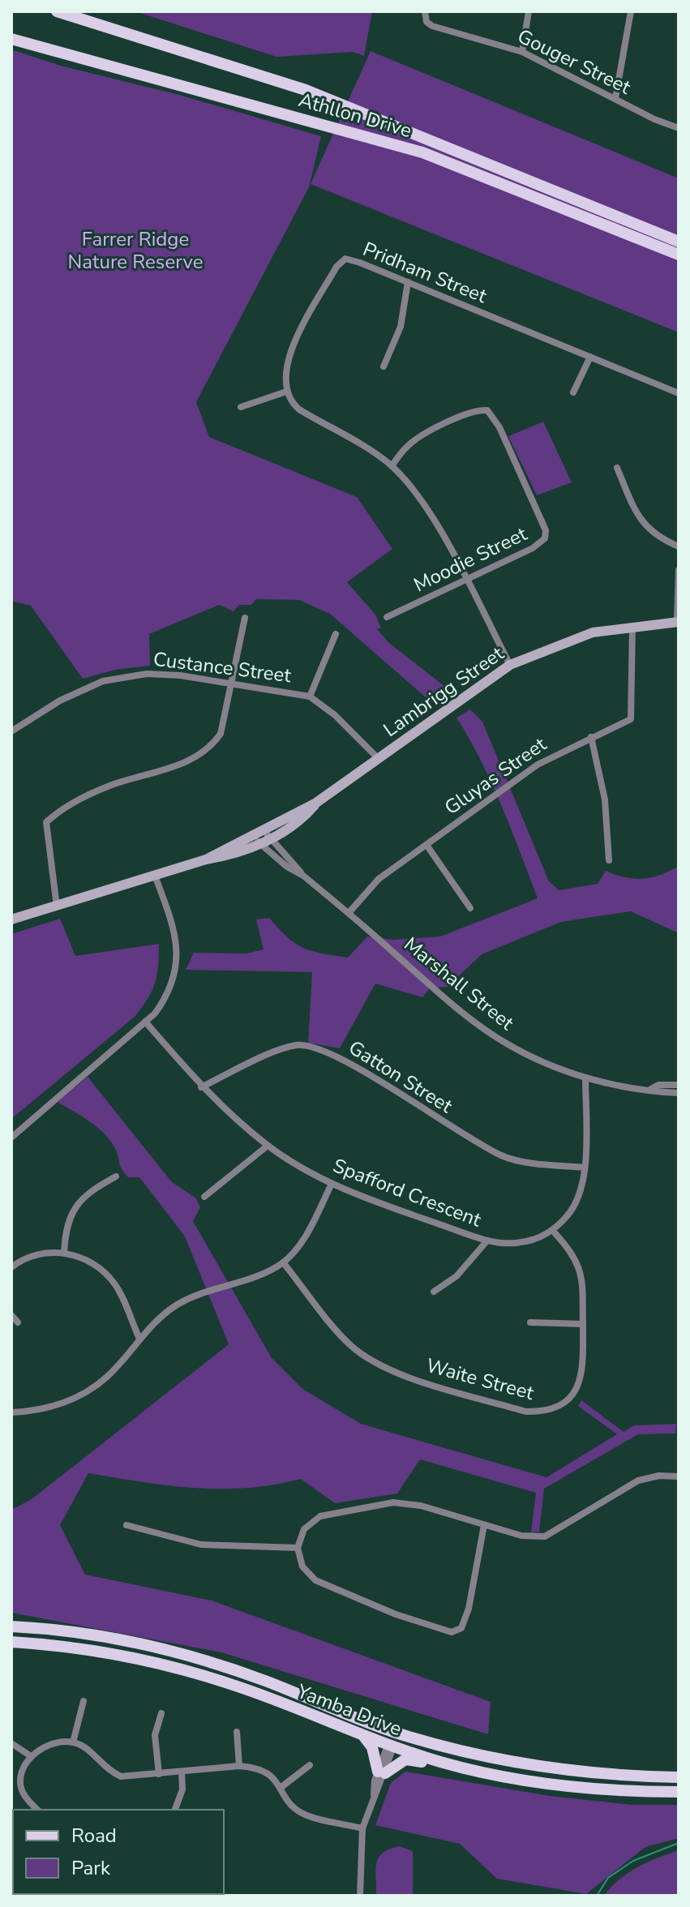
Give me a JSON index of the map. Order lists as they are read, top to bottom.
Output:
{
  "streets": {
    "main road": ["Athllon Drive", "Yamba Drive"],
    "street": [
      "Gouger Street",
      "Pridham Street",
      "Moodie Street",
      "Custance Street",
      "Lambrigg Street",
      "Gluyas Street",
      "Marshall Street",
      "Gatton Street",
      "Spafford Crescent",
      "Waite Street"
    ]
  },
  "crossings": [
    ["Custance Street", "Lambrigg Street"],
    ["Lambrigg Street", "Gluyas Street"],
    ["Lambrigg Street", "Marshall Street"],
    ["Gluyas Street", "Marshall Street"],
    ["Marshall Street", "Spafford Crescent"],
    ["Gatton Street", "Spafford Crescent"],
    ["Spafford Crescent", "Waite Street"]
  ],
  "parks": ["Farrer Ridge Nature Reserve"],
  "legend": ["Road", "Park"]
}
